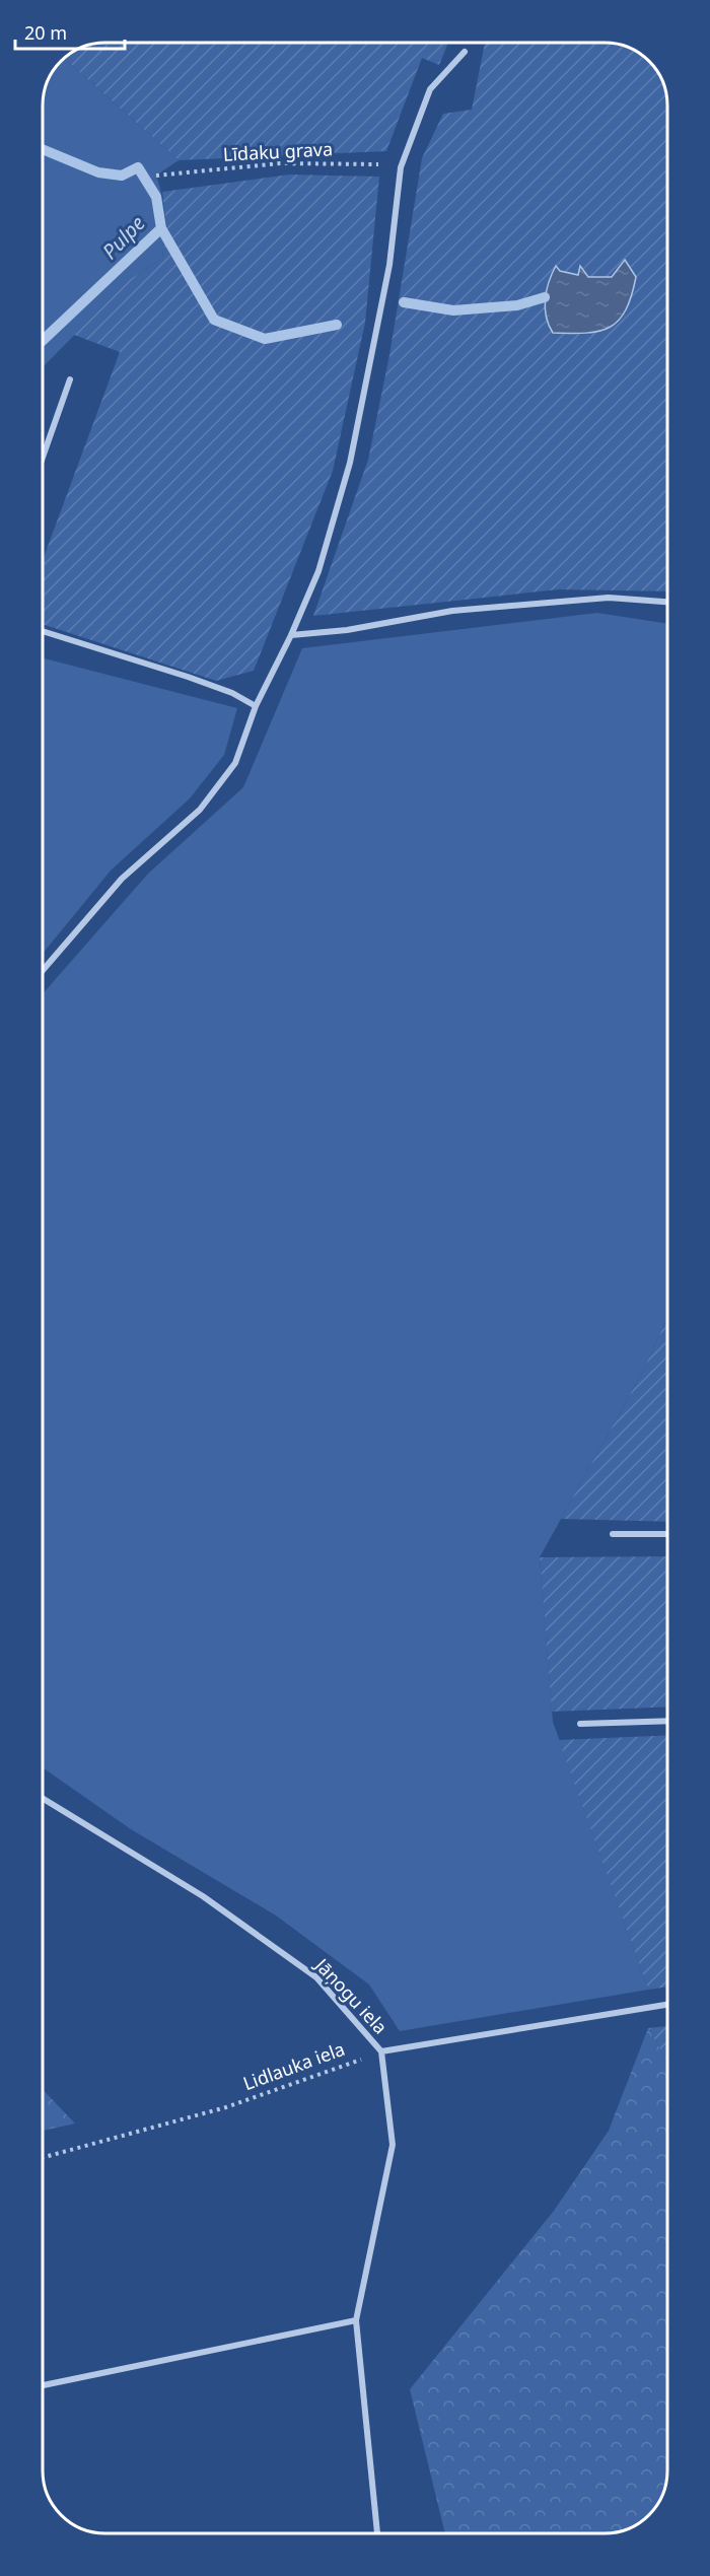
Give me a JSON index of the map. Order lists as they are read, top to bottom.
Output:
{
  "streets": {
    "street": ["Jāņogu iela"],
    "path": ["Līdaku grava", "Lidlauka iela"]
  },
  "crossings": [
    ["Jāņogu iela", "Lidlauka iela"]
  ],
  "water": ["Pulpe"],
  "scale_bar": "20 m"
}
